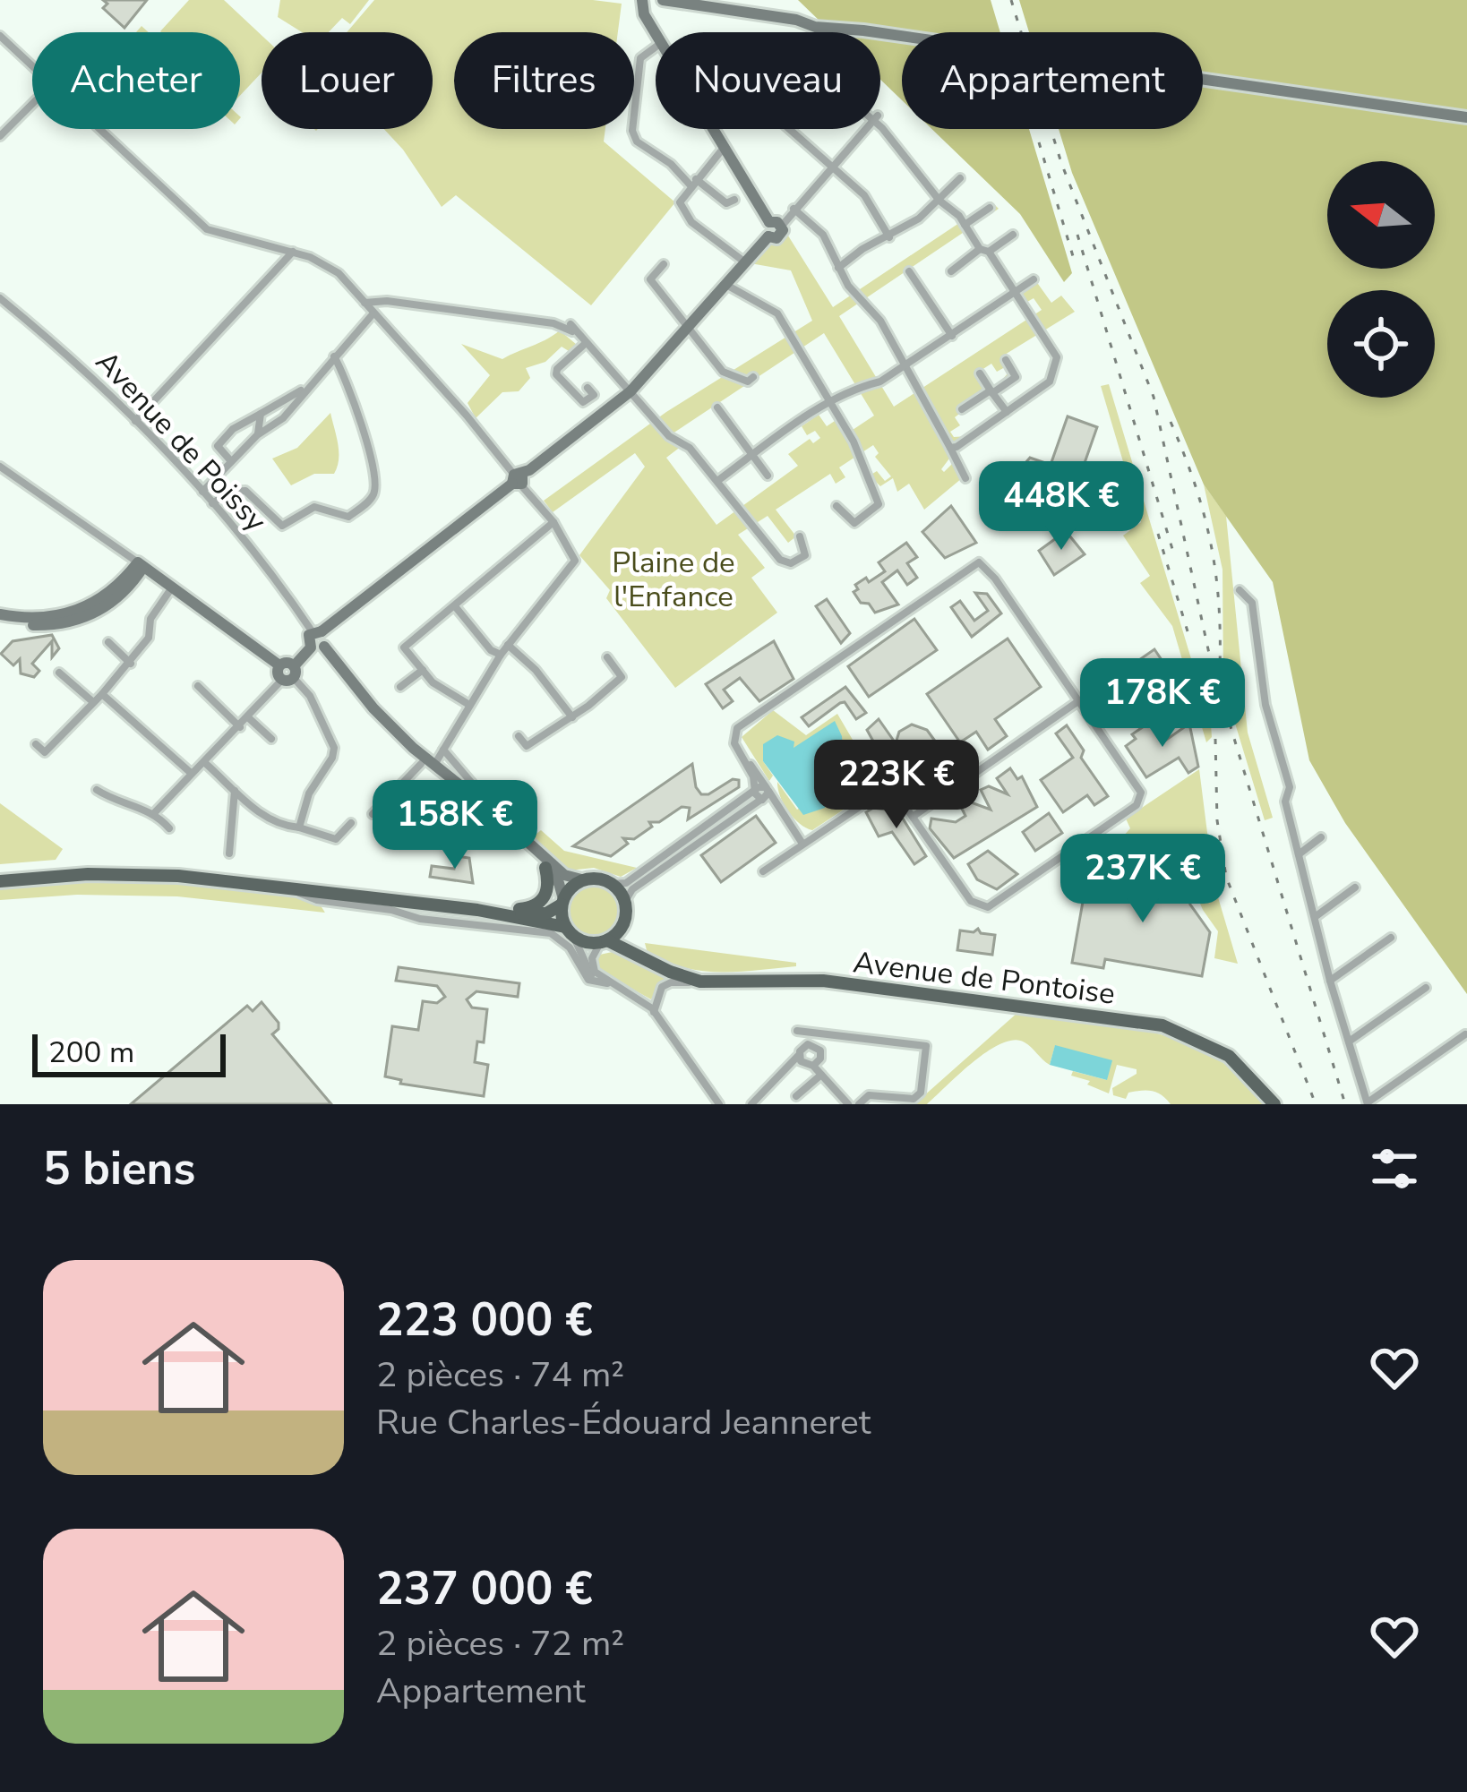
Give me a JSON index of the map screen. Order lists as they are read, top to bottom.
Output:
{
  "streets": {
    "main road": ["Avenue de Pontoise"],
    "street": ["Avenue de Poissy"]
  },
  "parks": ["Plaine de l'Enfance"],
  "scale_bar": "200 m",
  "north": "left",
  "page": {
    "chip": [
      "Acheter",
      "Louer",
      "Filtres",
      "Nouveau",
      "Appartement"
    ],
    "price": [
      "448K €",
      "178K €",
      "223K €",
      "158K €",
      "237K €"
    ],
    "scale": "200 m",
    "heading": "5 biens",
    "list": [
      {
        "name": "223 000 €",
        "note": "2 pièces · 74 m² · Rue Charles-Édouard Jeanneret"
      },
      {
        "name": "237 000 €",
        "note": "2 pièces · 72 m² · Appartement"
      }
    ]
  }
}
